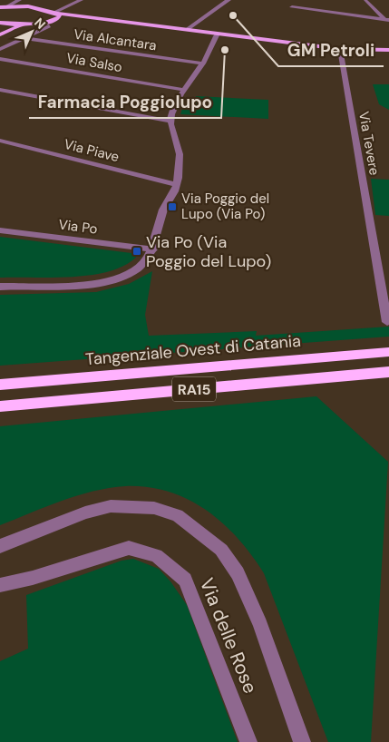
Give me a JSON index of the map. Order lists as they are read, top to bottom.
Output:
{
  "streets": {
    "highway": ["Tangenziale Ovest di Catania", "RA15"],
    "street": [
      "Via Alcantara",
      "Via Salso",
      "Via Tevere",
      "Via Piave",
      "Via Po",
      "Via delle Rose"
    ]
  },
  "places": {
    "other": ["GM Petroli", "Farmacia Poggiolupo"],
    "transit": ["Via Poggio del Lupo (Via Po)", "Via Po (Via Poggio del Lupo)"]
  },
  "north": "top right"
}
